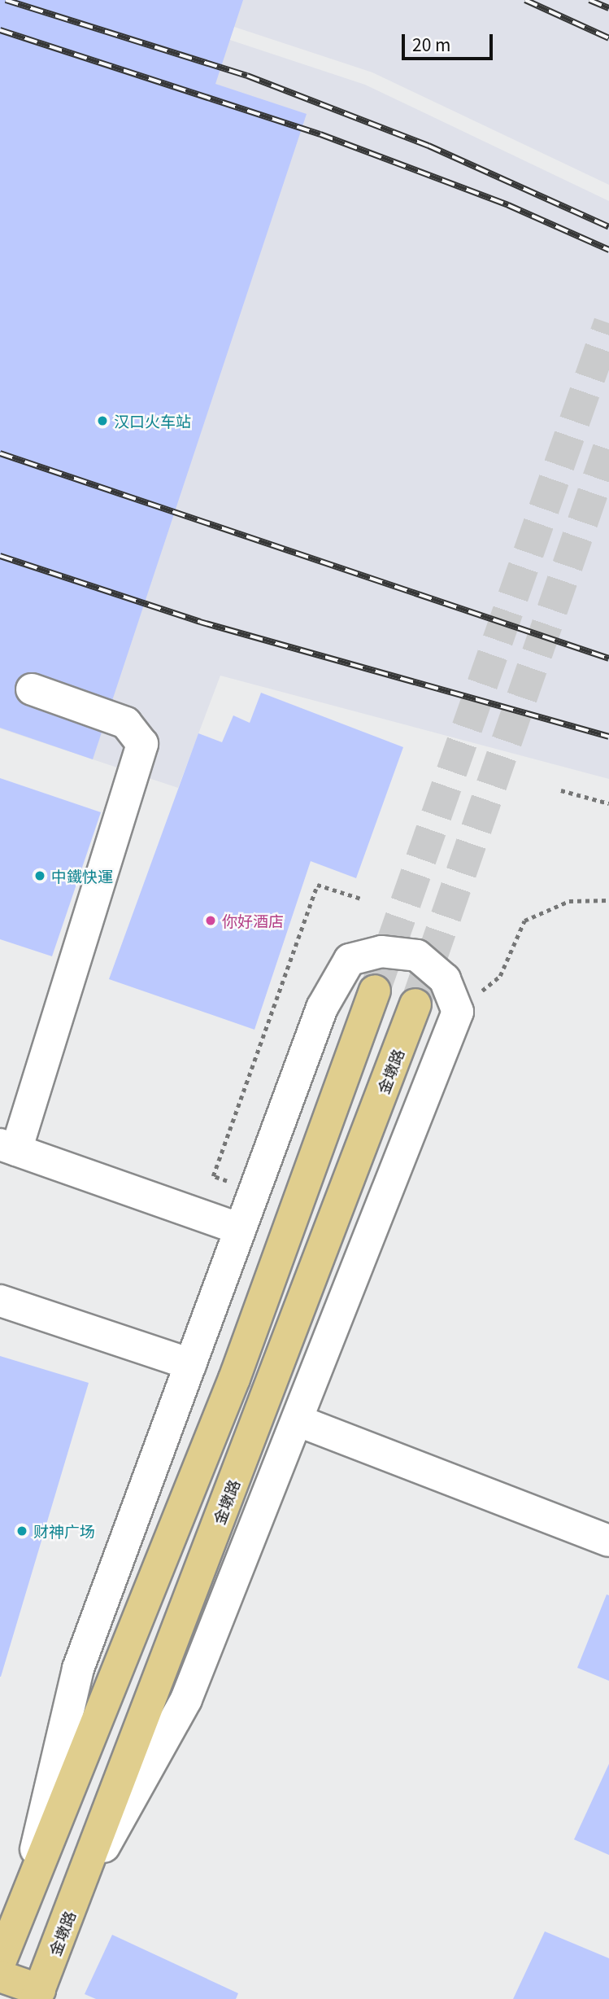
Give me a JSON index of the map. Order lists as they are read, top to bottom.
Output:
{
  "streets": {
    "main road": ["金墩路"]
  },
  "places": [
    "汉口火车站",
    "中鐵快運",
    "你好酒店",
    "财神广场"
  ],
  "scale_bar": "20 m"
}
